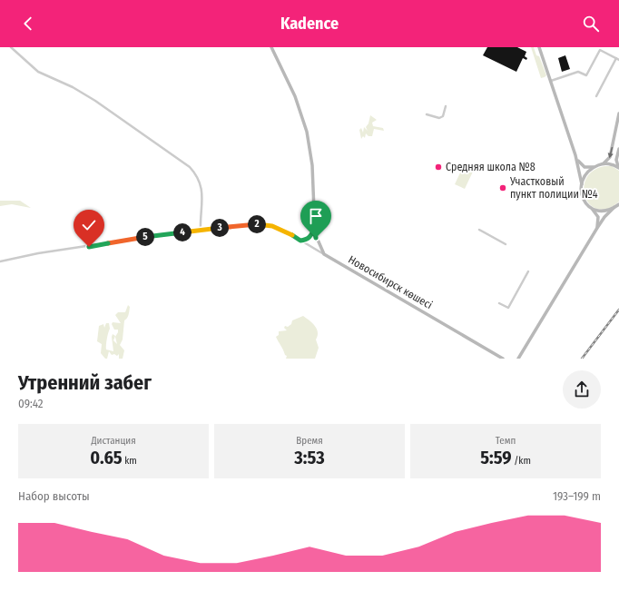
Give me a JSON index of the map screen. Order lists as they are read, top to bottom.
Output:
{
  "streets": {
    "street": ["Новосибирск көшесі"]
  },
  "places": ["Средняя школа №8", "Участковый пункт полиции №4"],
  "page": {
    "header": "Kadence",
    "pins": [
      "2",
      "3",
      "4",
      "5"
    ],
    "heading": ["Утренний забег", "09:42"],
    "stats": [
      ["Дистанция", "0.65 km"],
      ["Время", "3:53"],
      ["Темп", "5:59 /km"]
    ],
    "chart": ["Набор высоты", "193–199 m"]
  }
}
